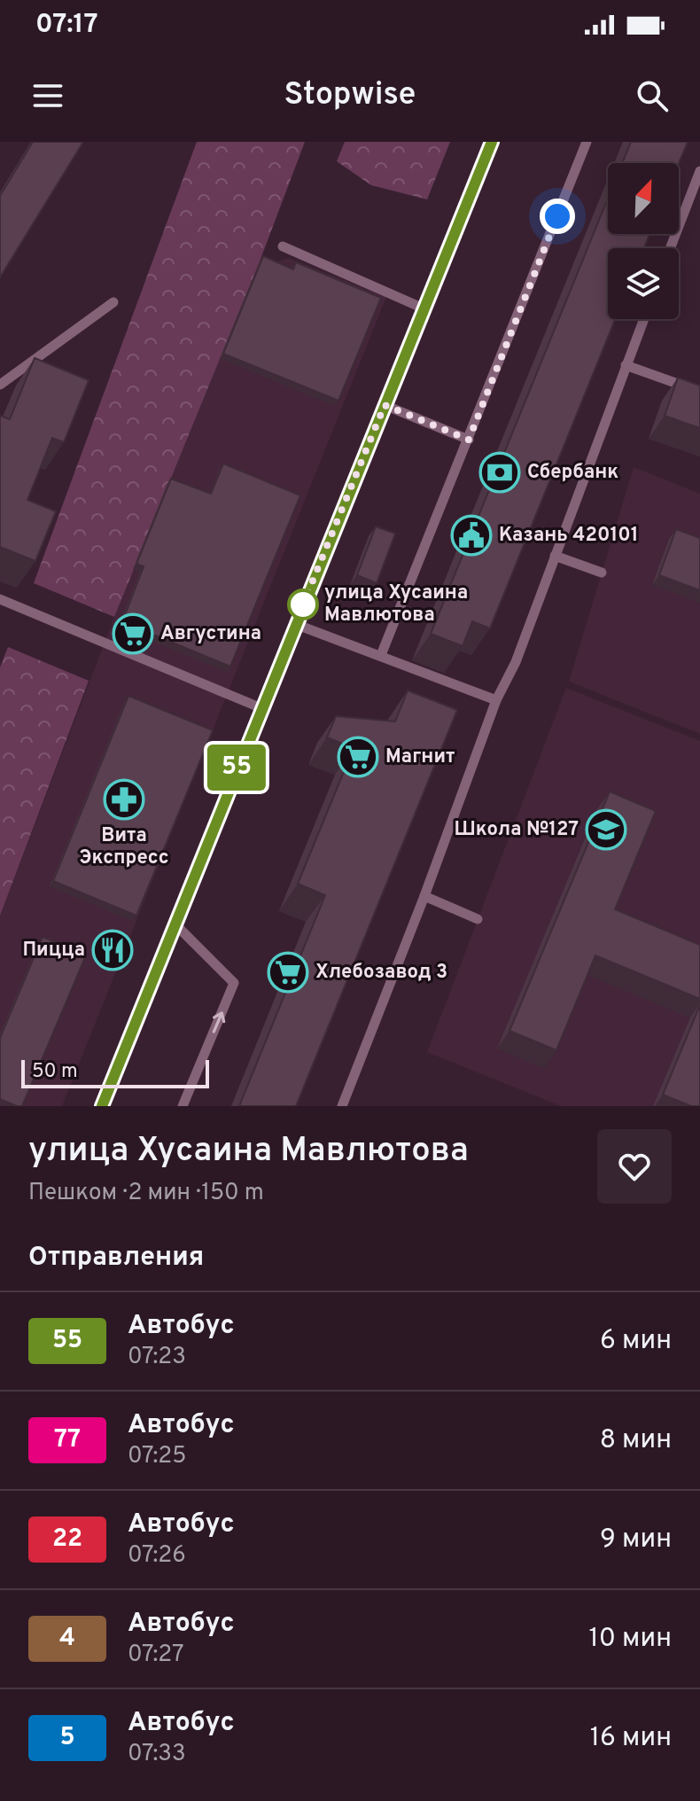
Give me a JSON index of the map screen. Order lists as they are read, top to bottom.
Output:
{
  "places": {
    "bank": ["Сбербанк"],
    "public building": ["Казань 420101"],
    "other": ["улица Хусаина Мавлютова"],
    "supermarket": ["Августина", "Магнит", "Хлебозавод 3"],
    "pharmacy": ["Вита Экспресс"],
    "school or university": ["Школа №127"],
    "restaurant": ["Пицца"]
  },
  "lines": ["bus line 55"],
  "scale_bar": "50 m",
  "north": "top right",
  "page": {
    "status": "07:17",
    "header": "Stopwise",
    "on_map": "55",
    "scale": "50 m",
    "heading": [
      ["улица Хусаина Мавлютова", "Пешком · 2 мин · 150 m"],
      "Отправления"
    ],
    "list": [
      {
        "mark": "55",
        "name": "Автобус",
        "note": "07:23",
        "value": "6 мин"
      },
      {
        "mark": "77",
        "name": "Автобус",
        "note": "07:25",
        "value": "8 мин"
      },
      {
        "mark": "22",
        "name": "Автобус",
        "note": "07:26",
        "value": "9 мин"
      },
      {
        "mark": "4",
        "name": "Автобус",
        "note": "07:27",
        "value": "10 мин"
      },
      {
        "mark": "5",
        "name": "Автобус",
        "note": "07:33",
        "value": "16 мин"
      }
    ]
  }
}
